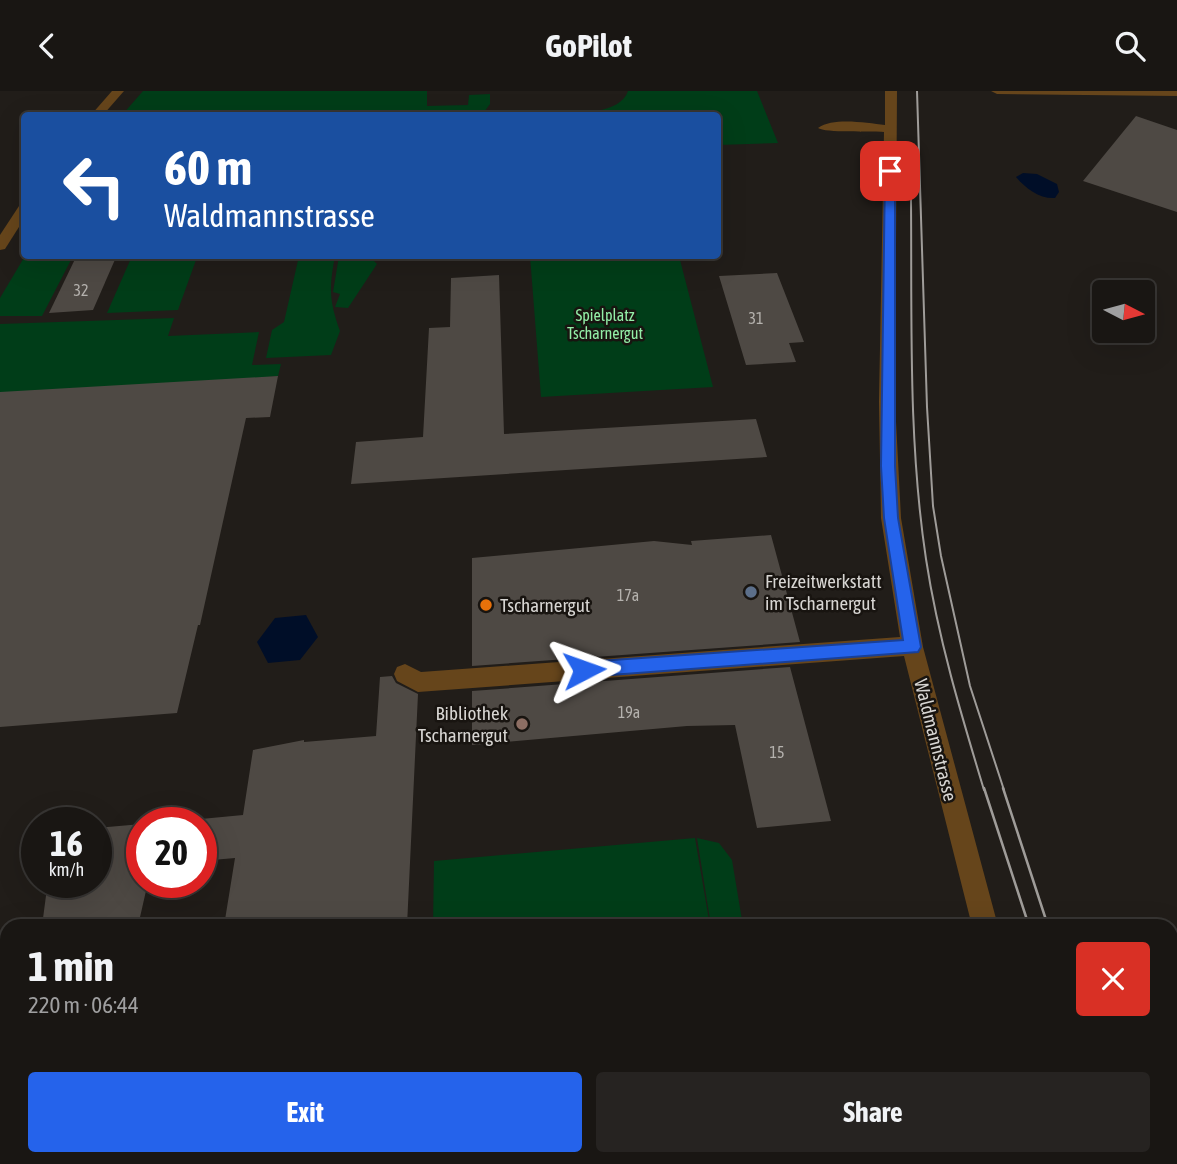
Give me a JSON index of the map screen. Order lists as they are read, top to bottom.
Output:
{
  "streets": {
    "street": ["Waldmannstrasse"]
  },
  "parks": ["Spielplatz Tscharnergut"],
  "places": ["Freizeitwerkstatt im Tscharnergut", "Tscharnergut", "Bibliothek Tscharnergut"],
  "house_numbers": [
    "32",
    "31",
    "17a",
    "19a",
    "15"
  ],
  "north": "right",
  "page": {
    "header": "GoPilot",
    "turn": ["60 m", "Waldmannstrasse"],
    "speed": "16 km/h",
    "limit": "20",
    "heading": ["1 min", "220 m · 06:44"],
    "buttons": ["Exit", "Share"]
  }
}
